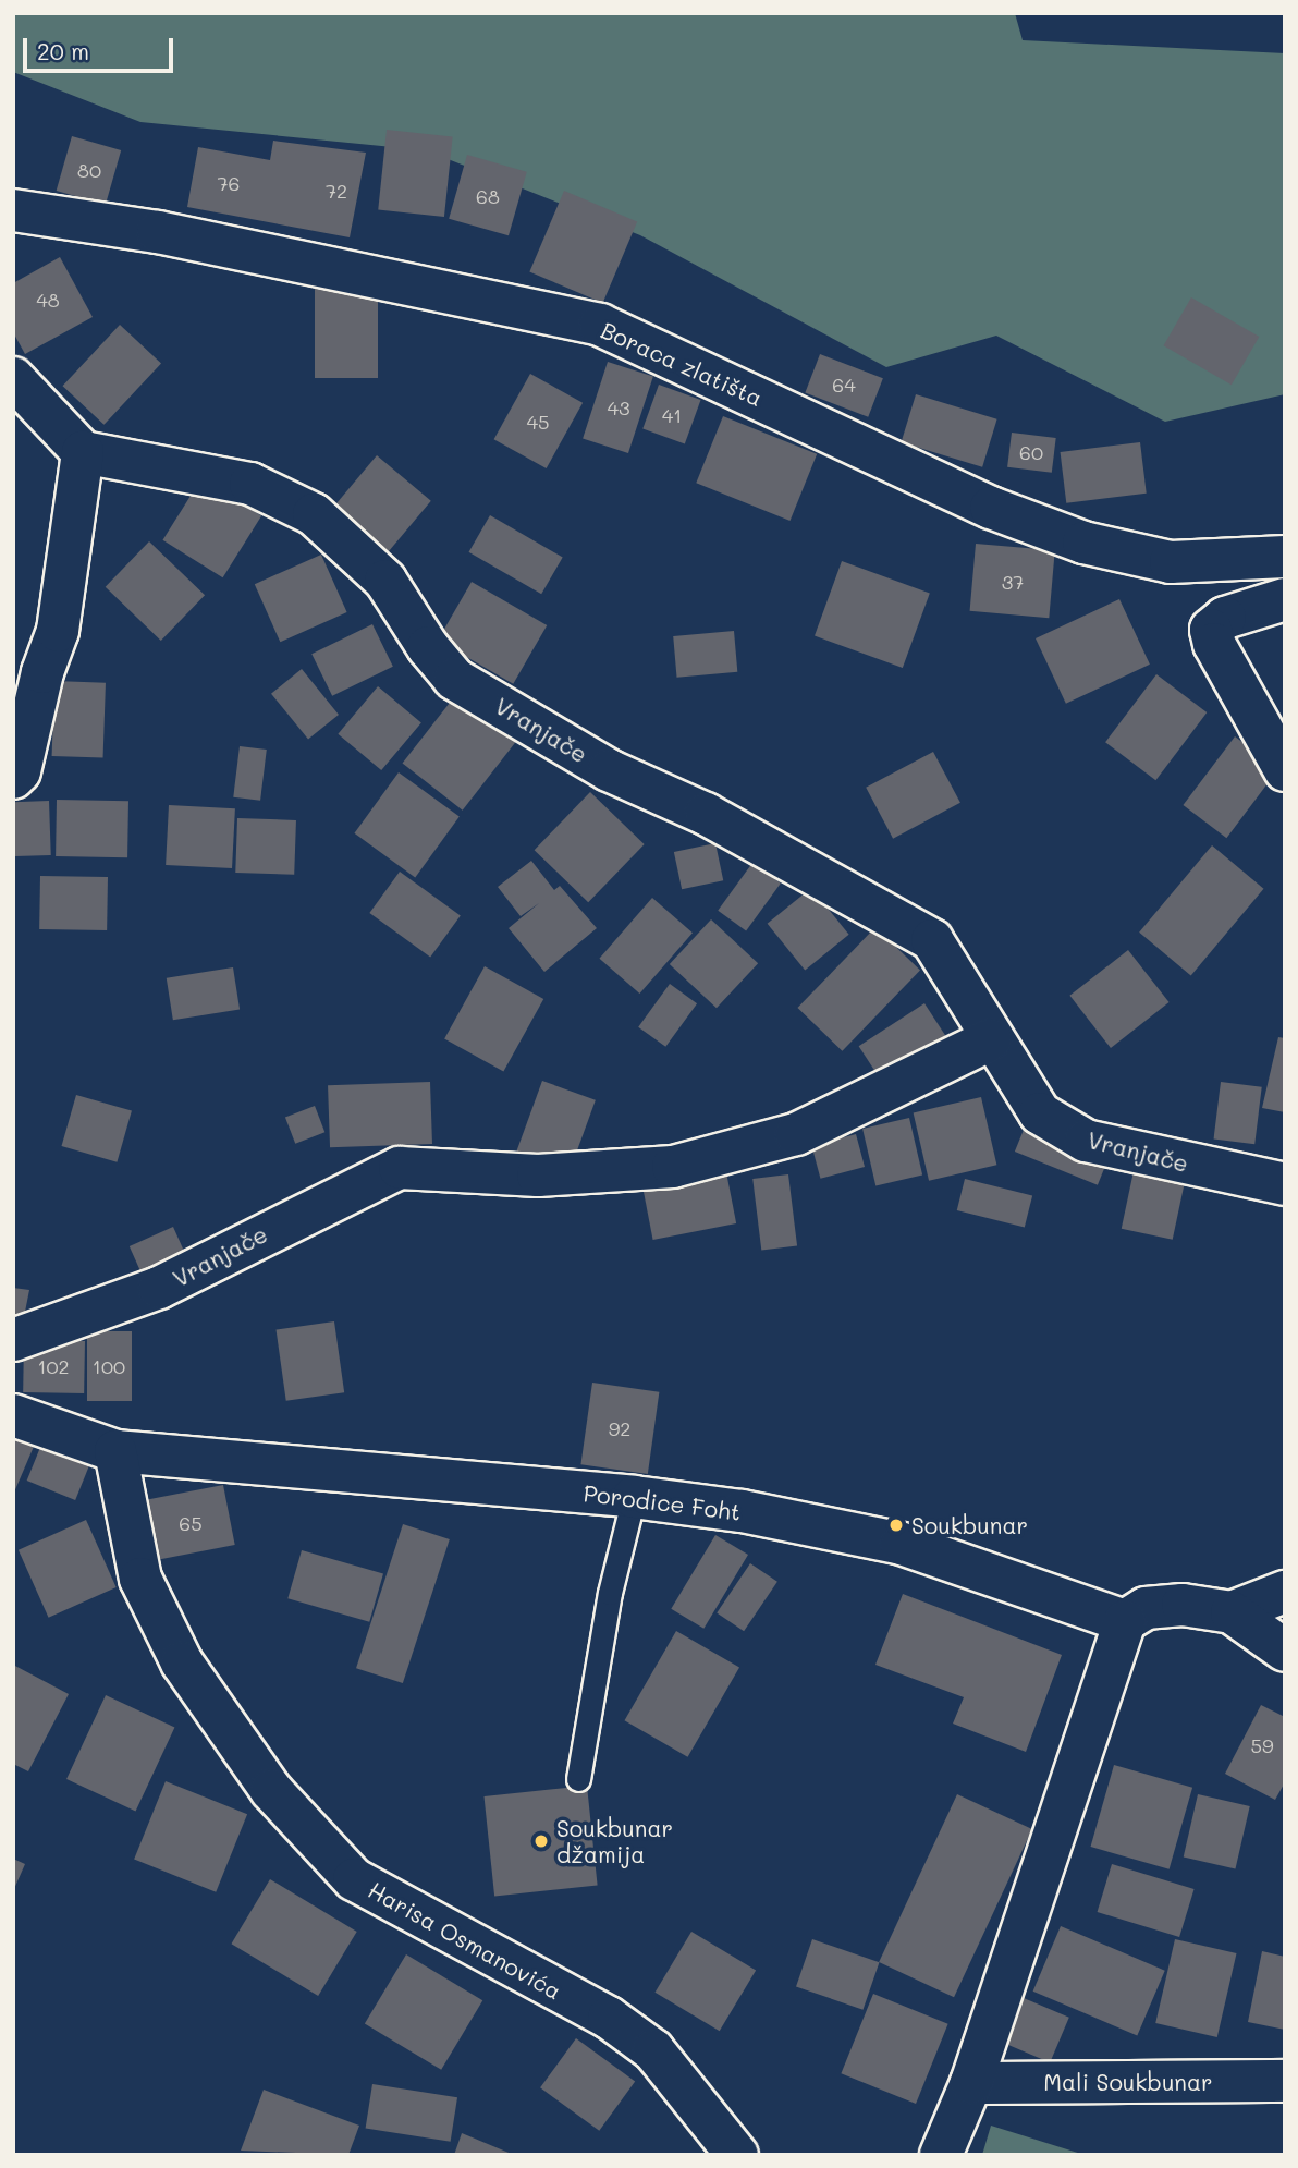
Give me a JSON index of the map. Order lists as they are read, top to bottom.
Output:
{
  "streets": {
    "street": [
      "Boraca zlatišta",
      "Vranjače",
      "Porodice Foht",
      "Harisa Osmanovića",
      "Mali Soukbunar"
    ]
  },
  "crossings": [
    ["Porodice Foht", "Harisa Osmanovića"]
  ],
  "places": ["Soukbunar", "Soukbunar džamija"],
  "house_numbers": [
    "80",
    "76",
    "72",
    "68",
    "48",
    "64",
    "43",
    "41",
    "45",
    "60",
    "37",
    "102",
    "100",
    "92",
    "65",
    "59"
  ],
  "scale_bar": "20 m"
}
